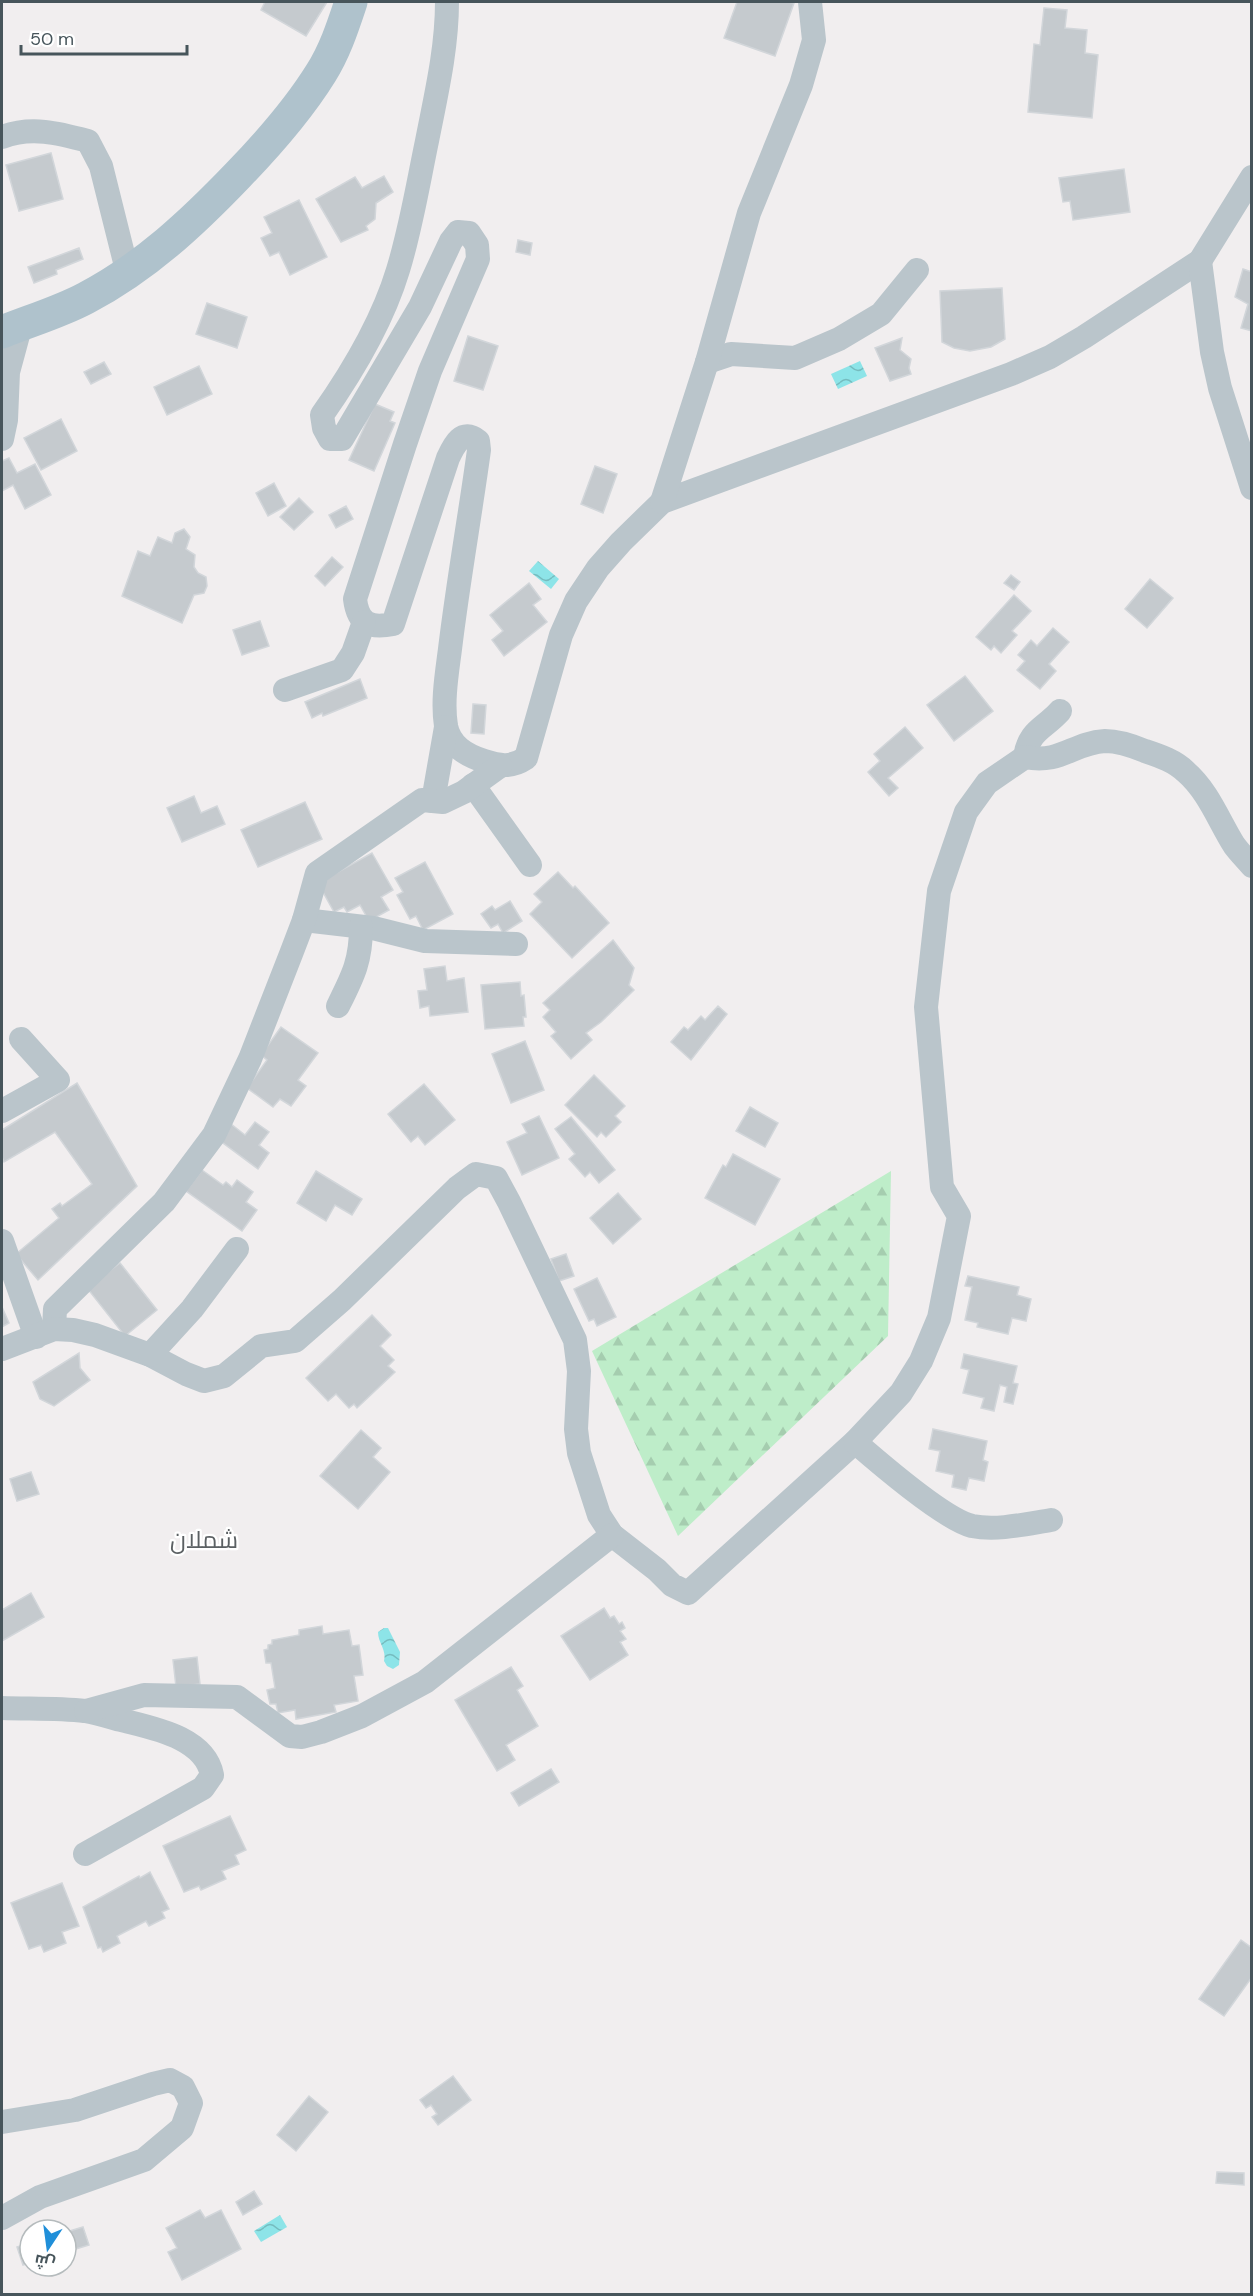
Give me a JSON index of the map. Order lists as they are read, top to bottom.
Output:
{
  "districts": ["شملان"],
  "scale_bar": "50 m",
  "north": "bottom"
}
